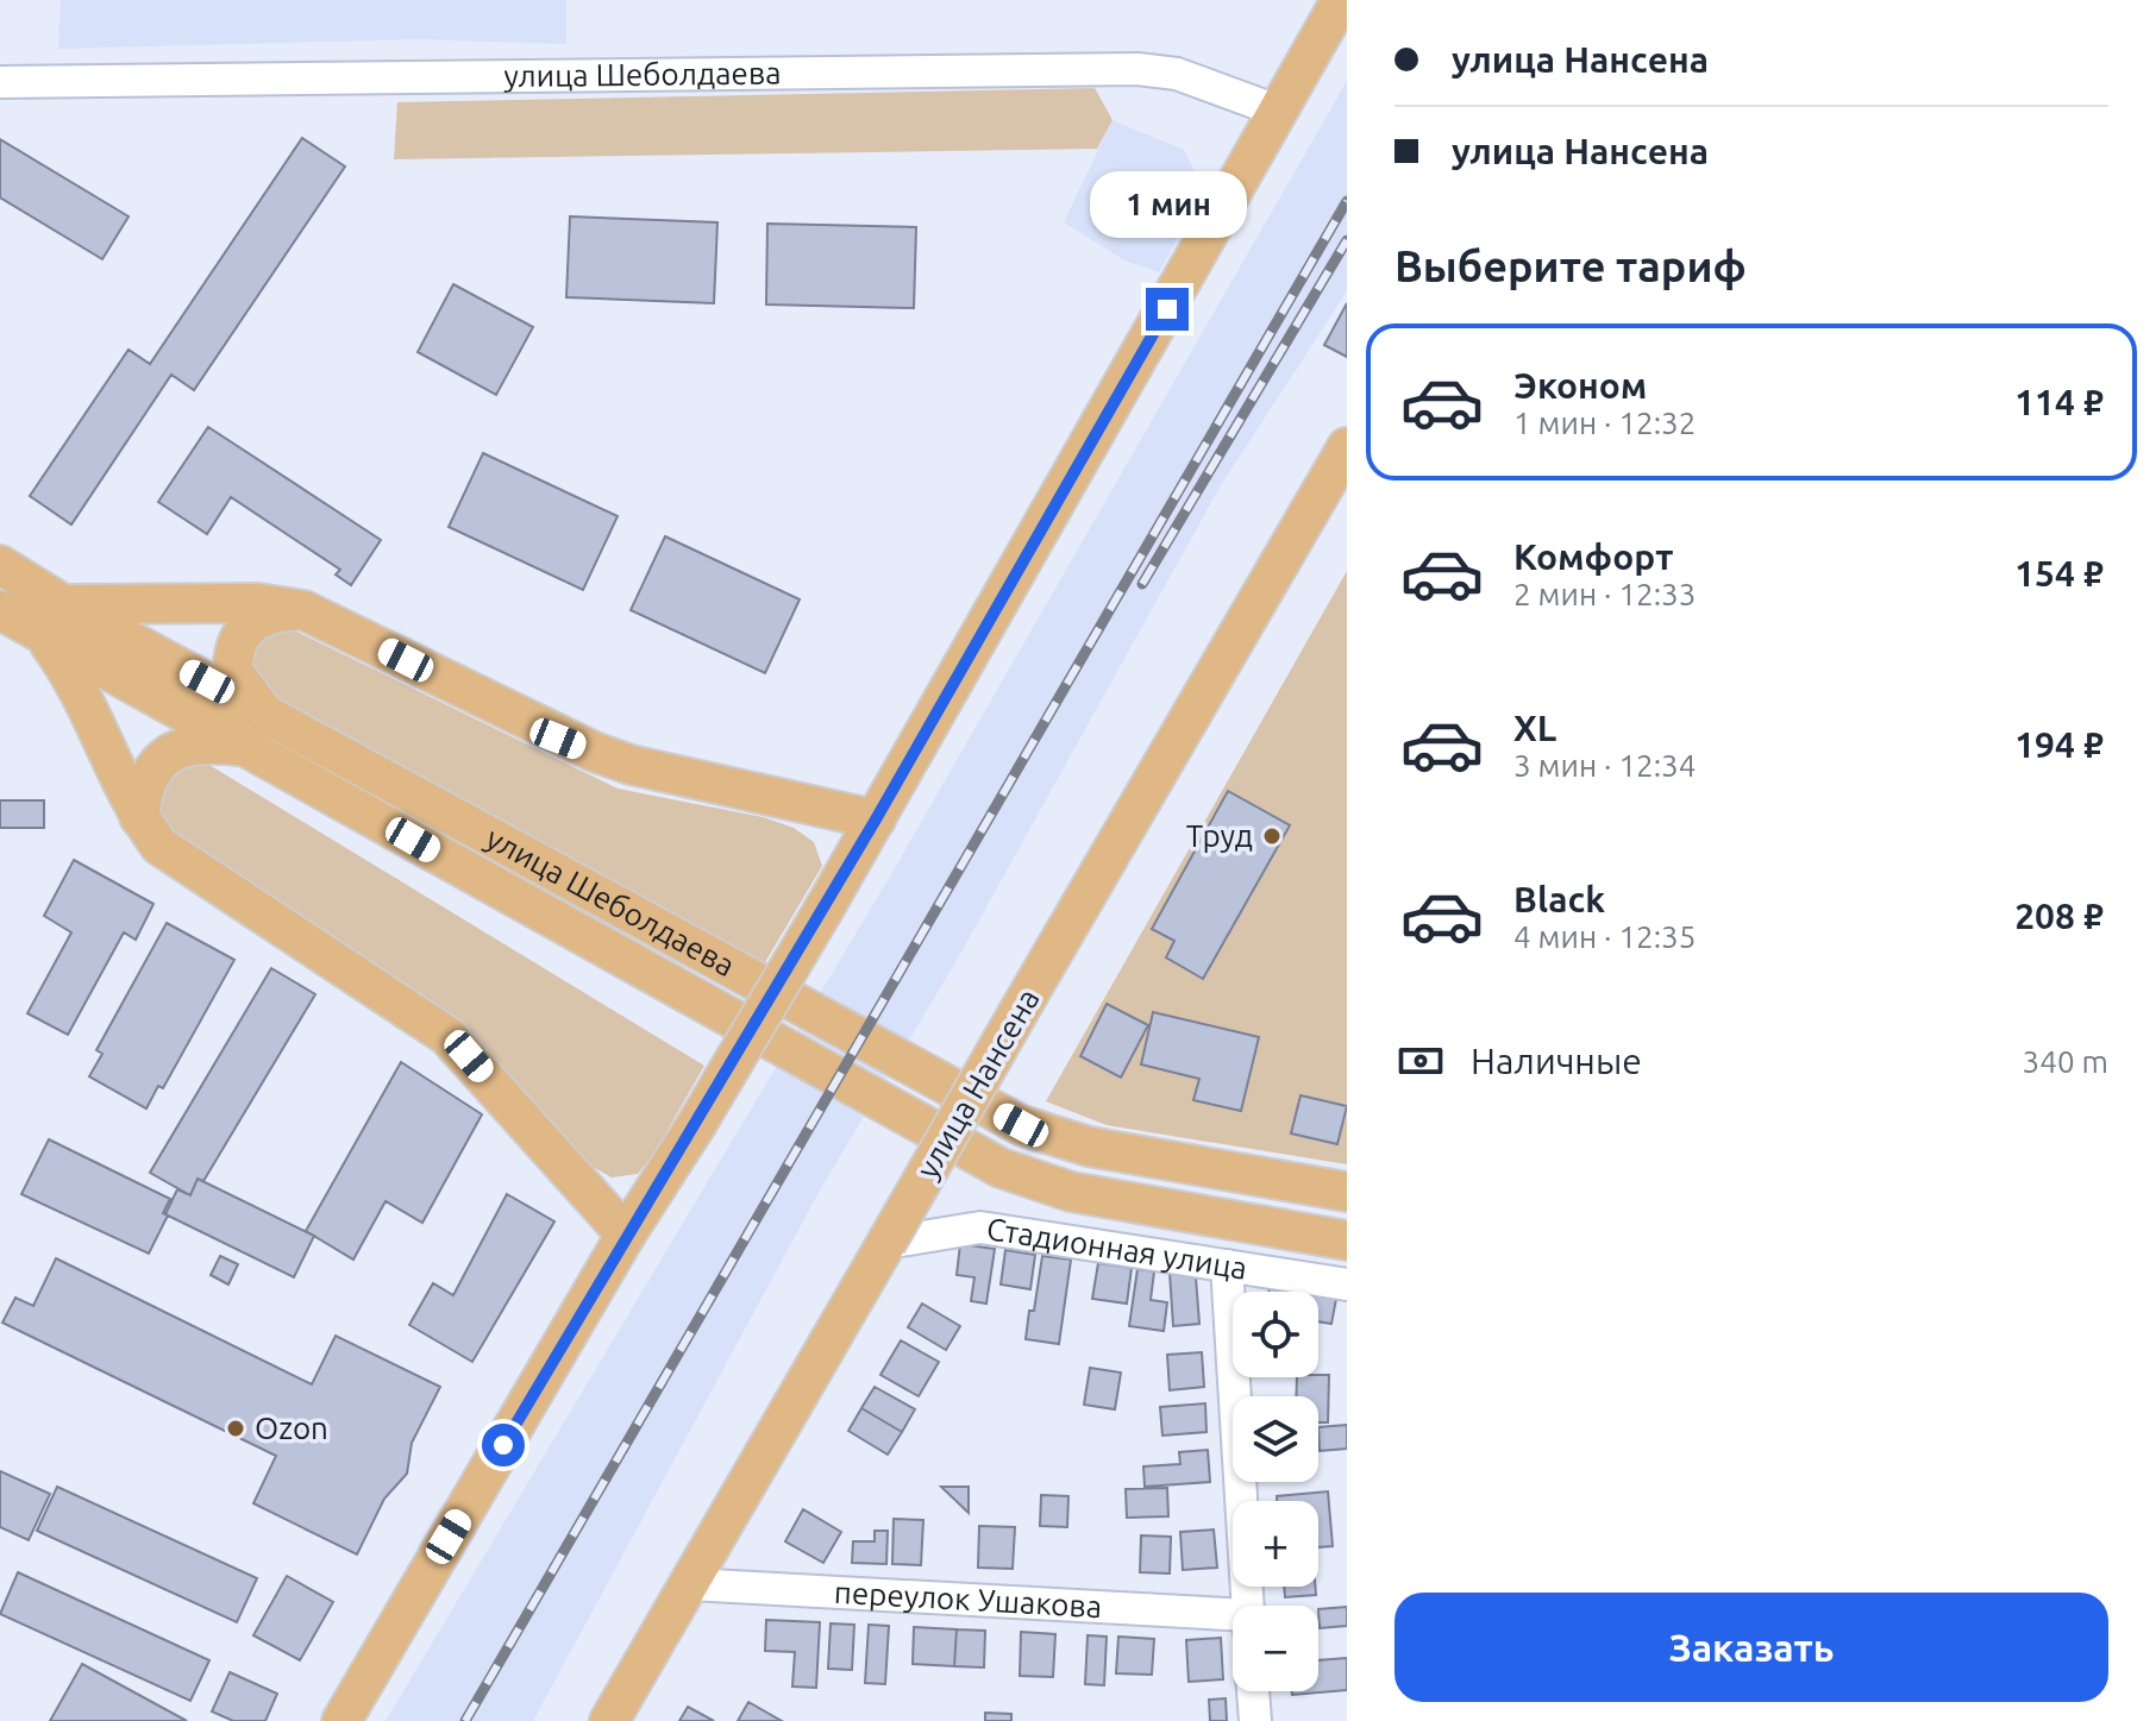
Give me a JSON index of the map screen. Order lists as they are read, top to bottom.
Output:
{
  "streets": {
    "main road": ["улица Шеболдаева", "улица Нансена", "Стадионная улица"],
    "street": ["переулок Ушакова"]
  },
  "crossings": [
    ["улица Шеболдаева", "Стадионная улица"],
    ["улица Нансена", "Стадионная улица"],
    ["улица Нансена", "переулок Ушакова"]
  ],
  "places": ["Труд", "Ozon"],
  "page": {
    "banner": ["улица Нансена", "улица Нансена"],
    "bubble": "1 мин",
    "heading": "Выберите тариф",
    "list": [
      {
        "name": "Эконом",
        "note": "1 мин · 12:32",
        "value": "114 ₽"
      },
      {
        "name": "Комфорт",
        "note": "2 мин · 12:33",
        "value": "154 ₽"
      },
      {
        "name": "XL",
        "note": "3 мин · 12:34",
        "value": "194 ₽"
      },
      {
        "name": "Black",
        "note": "4 мин · 12:35",
        "value": "208 ₽"
      }
    ],
    "pay": ["Наличные", "340 m"],
    "map_buttons": ["+", "−"],
    "buttons": "Заказать"
  }
}
